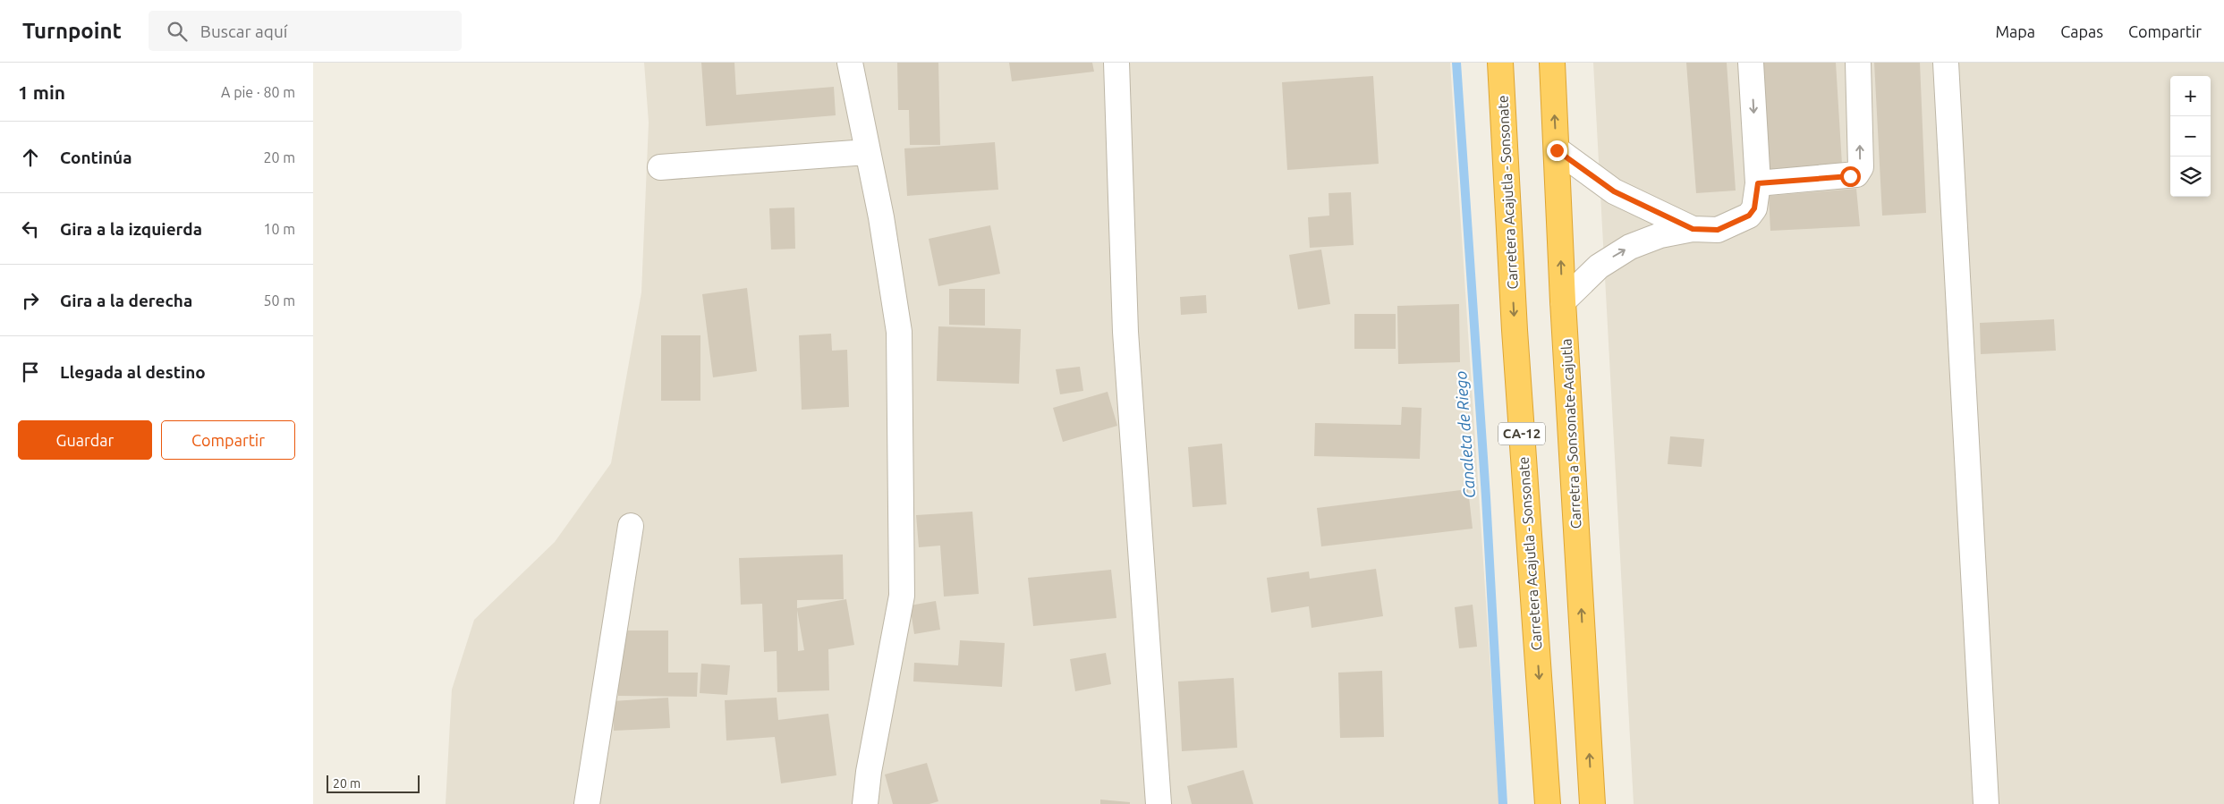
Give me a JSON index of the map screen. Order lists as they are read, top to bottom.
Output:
{
  "streets": {
    "highway": ["Carretera Acajutla - Sonsonate", "CA-12", "Carretra a Sonsonate-Acajutla"]
  },
  "one_way": ["Carretera Acajutla - Sonsonate", "Carretra a Sonsonate-Acajutla"],
  "water": ["Canaleta de Riego"],
  "scale_bar": "20 m",
  "page": {
    "header": "Turnpoint",
    "search": "Buscar aquí",
    "nav": ["Mapa", "Capas", "Compartir"],
    "heading": ["1 min", "A pie · 80 m"],
    "map_buttons": ["+", "−"],
    "list": [
      ["Continúa", "20 m"],
      ["Gira a la izquierda", "10 m"],
      ["Gira a la derecha", "50 m"],
      "Llegada al destino"
    ],
    "buttons": ["Guardar", "Compartir"],
    "scale": "20 m"
  }
}
